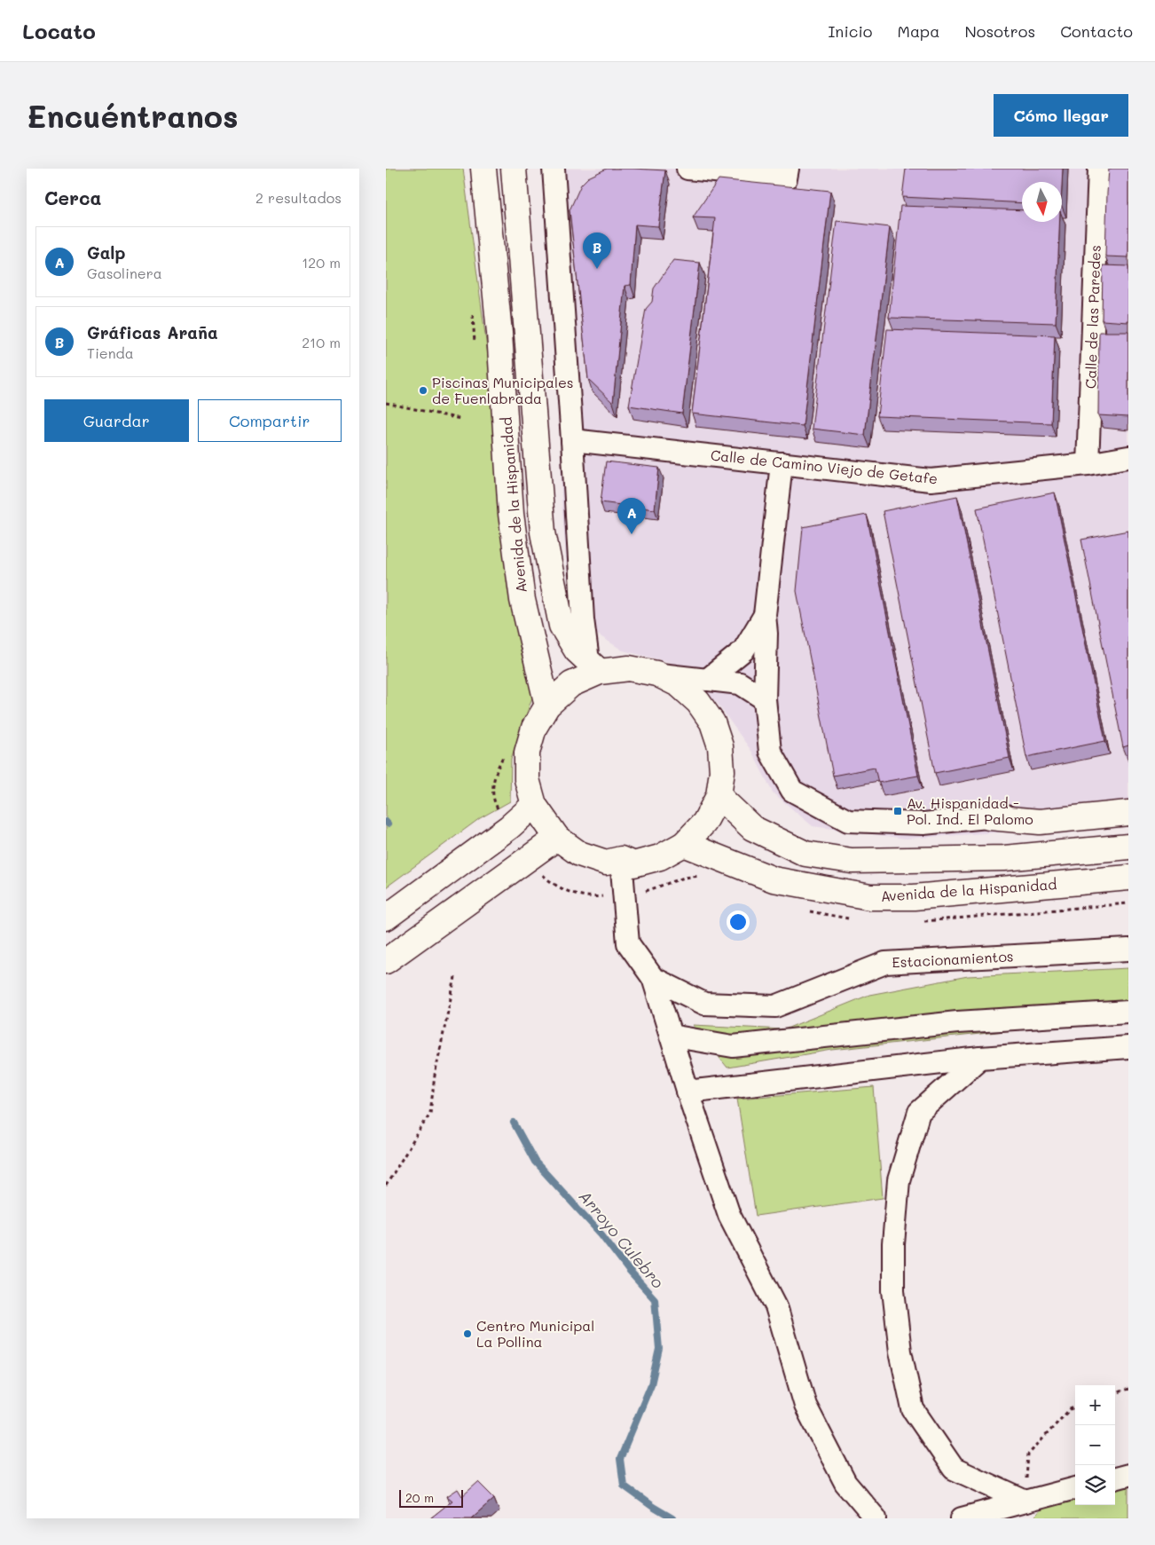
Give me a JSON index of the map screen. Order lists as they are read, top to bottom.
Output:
{
  "streets": {
    "main road": ["Avenida de la Hispanidad"],
    "street": ["Calle de las Paredes", "Calle de Camino Viejo de Getafe", "Estacionamientos"]
  },
  "crossings": [
    ["Calle de las Paredes", "Calle de Camino Viejo de Getafe"]
  ],
  "water": ["Arroyo Culebro"],
  "places": {
    "other": ["Piscinas Municipales de Fuenlabrada", "Centro Municipal La Pollina"],
    "transit": ["Av. Hispanidad - Pol. Ind. El Palomo"]
  },
  "scale_bar": "20 m",
  "north": "bottom",
  "page": {
    "header": "Locato",
    "nav": [
      "Inicio",
      "Mapa",
      "Nosotros",
      "Contacto"
    ],
    "buttons": [
      "Cómo llegar",
      ["Guardar", "Compartir"]
    ],
    "title": "Encuéntranos",
    "heading": ["Cerca", "2 resultados"],
    "list": [
      {
        "mark": "A",
        "name": "Galp",
        "note": "Gasolinera",
        "value": "120 m"
      },
      {
        "mark": "B",
        "name": "Gráficas Araña",
        "note": "Tienda",
        "value": "210 m"
      }
    ],
    "pins": ["B", "A"],
    "map_buttons": ["+", "−"],
    "scale": "20 m"
  }
}
